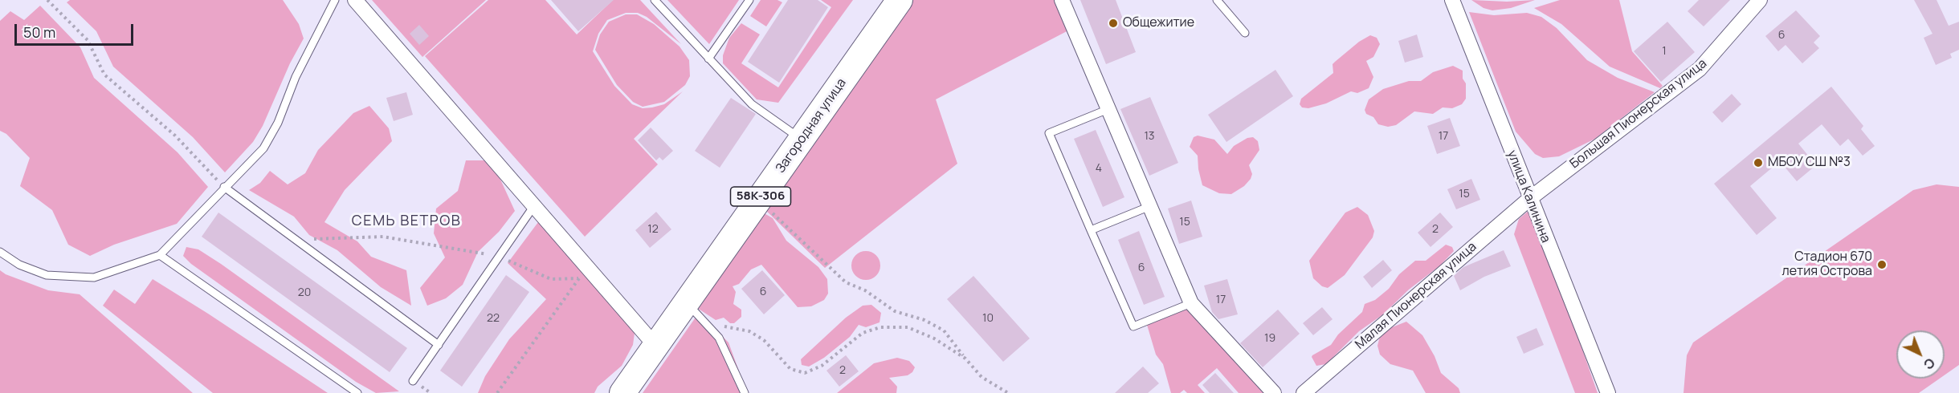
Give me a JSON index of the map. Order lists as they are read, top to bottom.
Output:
{
  "streets": {
    "highway": ["Загородная улица", "58К-306"],
    "street": ["Большая Пионерская улица", "улица Калинина", "Малая Пионерская улица"]
  },
  "crossings": [
    ["Большая Пионерская улица", "улица Калинина"],
    ["Большая Пионерская улица", "Малая Пионерская улица"],
    ["улица Калинина", "Малая Пионерская улица"]
  ],
  "districts": ["СЕМЬ ВЕТРОВ"],
  "places": ["Общежитие", "МБОУ СШ №3", "Стадион 670 летия Острова"],
  "house_numbers": [
    "6",
    "1",
    "13",
    "17",
    "4",
    "15",
    "15",
    "12",
    "2",
    "6",
    "6",
    "20",
    "17",
    "22",
    "10",
    "19",
    "2"
  ],
  "scale_bar": "50 m",
  "north": "bottom right"
}
